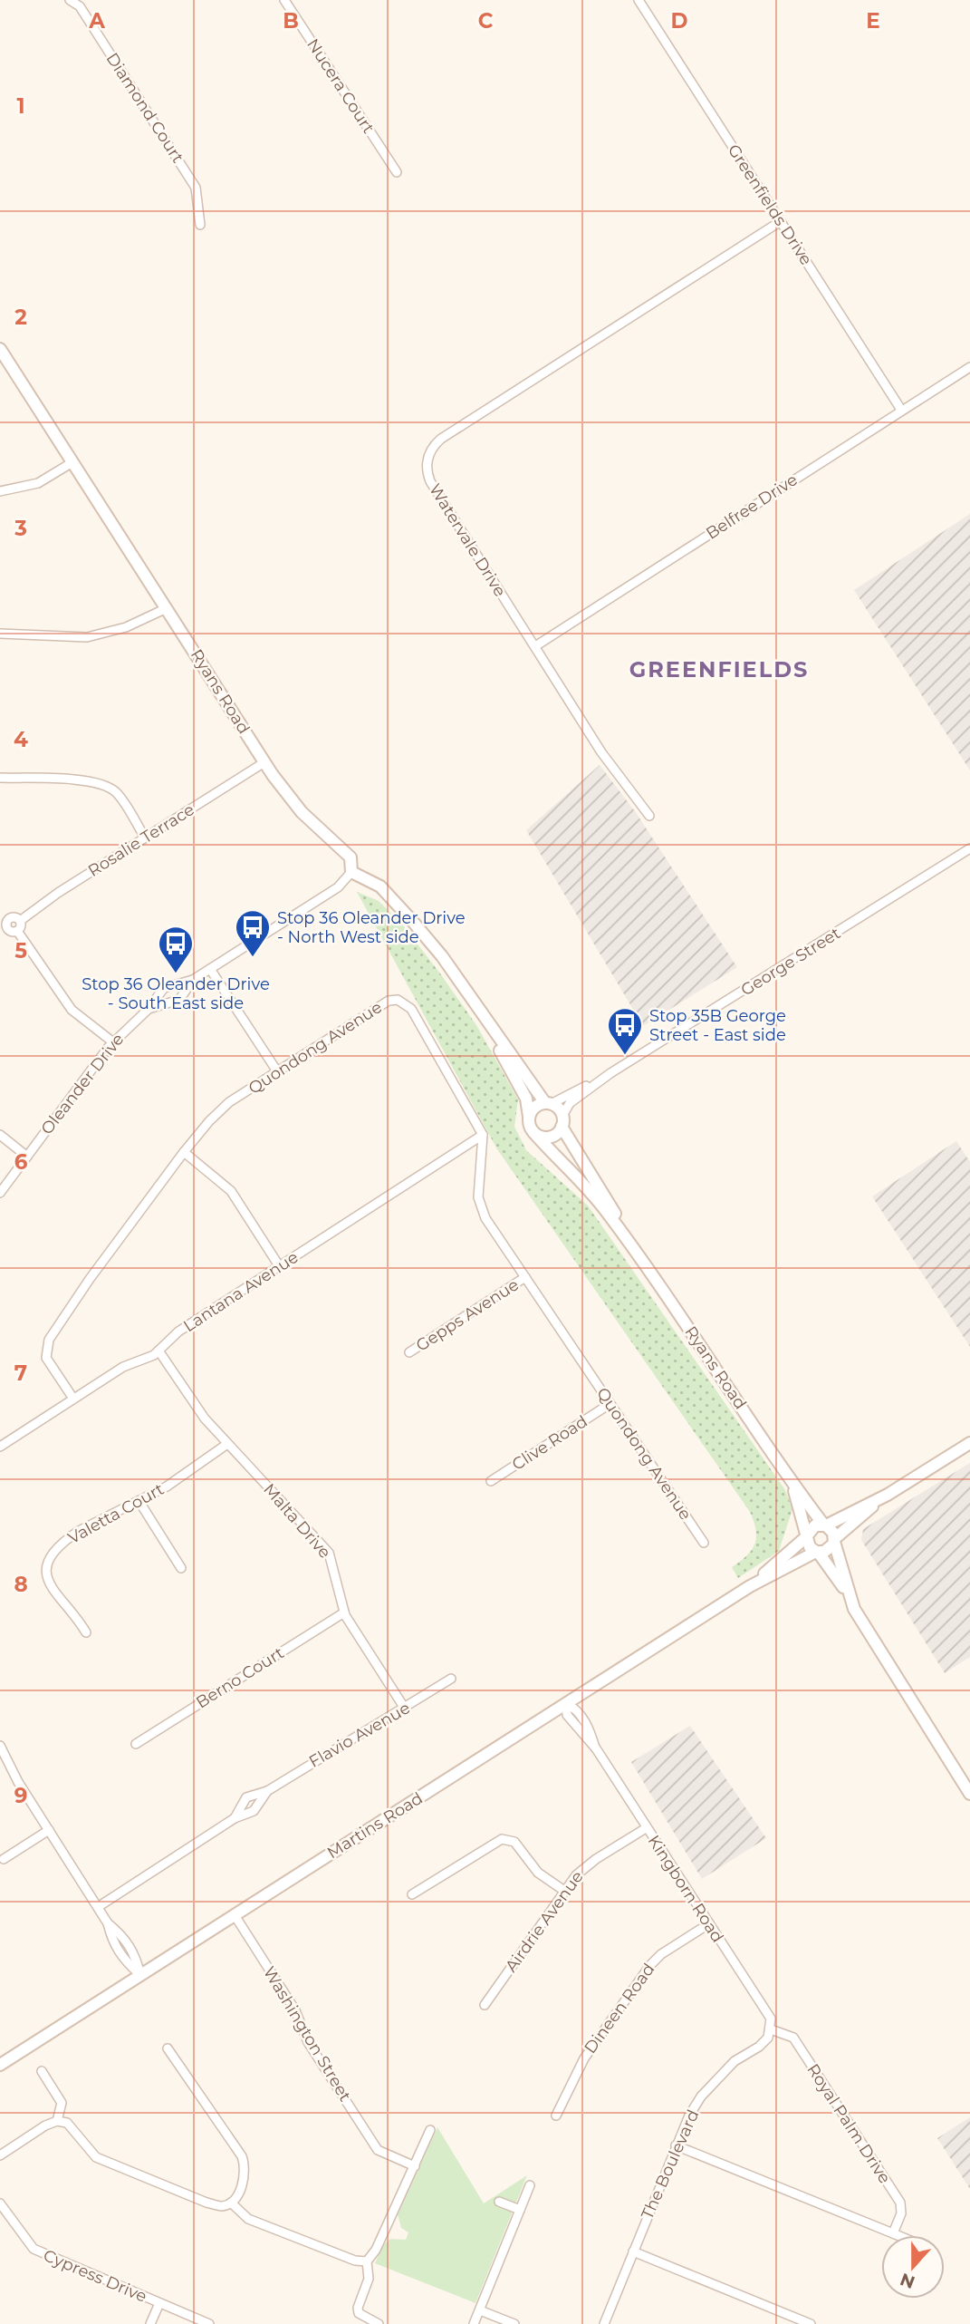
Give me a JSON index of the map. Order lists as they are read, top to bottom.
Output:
{
  "streets": {
    "street": [
      "Nucera Court",
      "Diamond Court",
      "Greenfields Drive",
      "Belfree Drive",
      "Watervale Drive",
      "Ryans Road",
      "Rosalie Terrace",
      "George Street",
      "Quondong Avenue",
      "Oleander Drive",
      "Lantana Avenue",
      "Gepps Avenue",
      "Clive Road",
      "Valetta Court",
      "Malta Drive",
      "Berno Court",
      "Flavio Avenue",
      "Martins Road",
      "Kingborn Road",
      "Airdrie Avenue",
      "Dineen Road",
      "Washington Street",
      "Royal Palm Drive",
      "The Boulevard",
      "Cypress Drive"
    ]
  },
  "crossings": [
    ["Greenfields Drive", "Belfree Drive"],
    ["Greenfields Drive", "Watervale Drive"],
    ["Belfree Drive", "Watervale Drive"],
    ["Ryans Road", "Rosalie Terrace"],
    ["Ryans Road", "George Street"],
    ["Ryans Road", "Oleander Drive"],
    ["Ryans Road", "Martins Road"],
    ["Quondong Avenue", "Lantana Avenue"],
    ["Quondong Avenue", "Gepps Avenue"],
    ["Quondong Avenue", "Clive Road"],
    ["Lantana Avenue", "Malta Drive"],
    ["Valetta Court", "Malta Drive"],
    ["Malta Drive", "Berno Court"],
    ["Malta Drive", "Flavio Avenue"],
    ["Martins Road", "Kingborn Road"],
    ["Martins Road", "Washington Street"],
    ["Kingborn Road", "Airdrie Avenue"],
    ["Kingborn Road", "Dineen Road"],
    ["Kingborn Road", "Royal Palm Drive"],
    ["Kingborn Road", "The Boulevard"],
    ["Royal Palm Drive", "The Boulevard"]
  ],
  "districts": ["GREENFIELDS"],
  "places": {
    "bus stop": ["Stop 36 Oleander Drive - North West side", "Stop 36 Oleander Drive - South East side", "Stop 35B George Street - East side"]
  },
  "north": "bottom",
  "grid": {
    "columns": [
      "A",
      "B",
      "C",
      "D",
      "E"
    ],
    "rows": [
      "1",
      "2",
      "3",
      "4",
      "5",
      "6",
      "7",
      "8",
      "9"
    ]
  }
}
